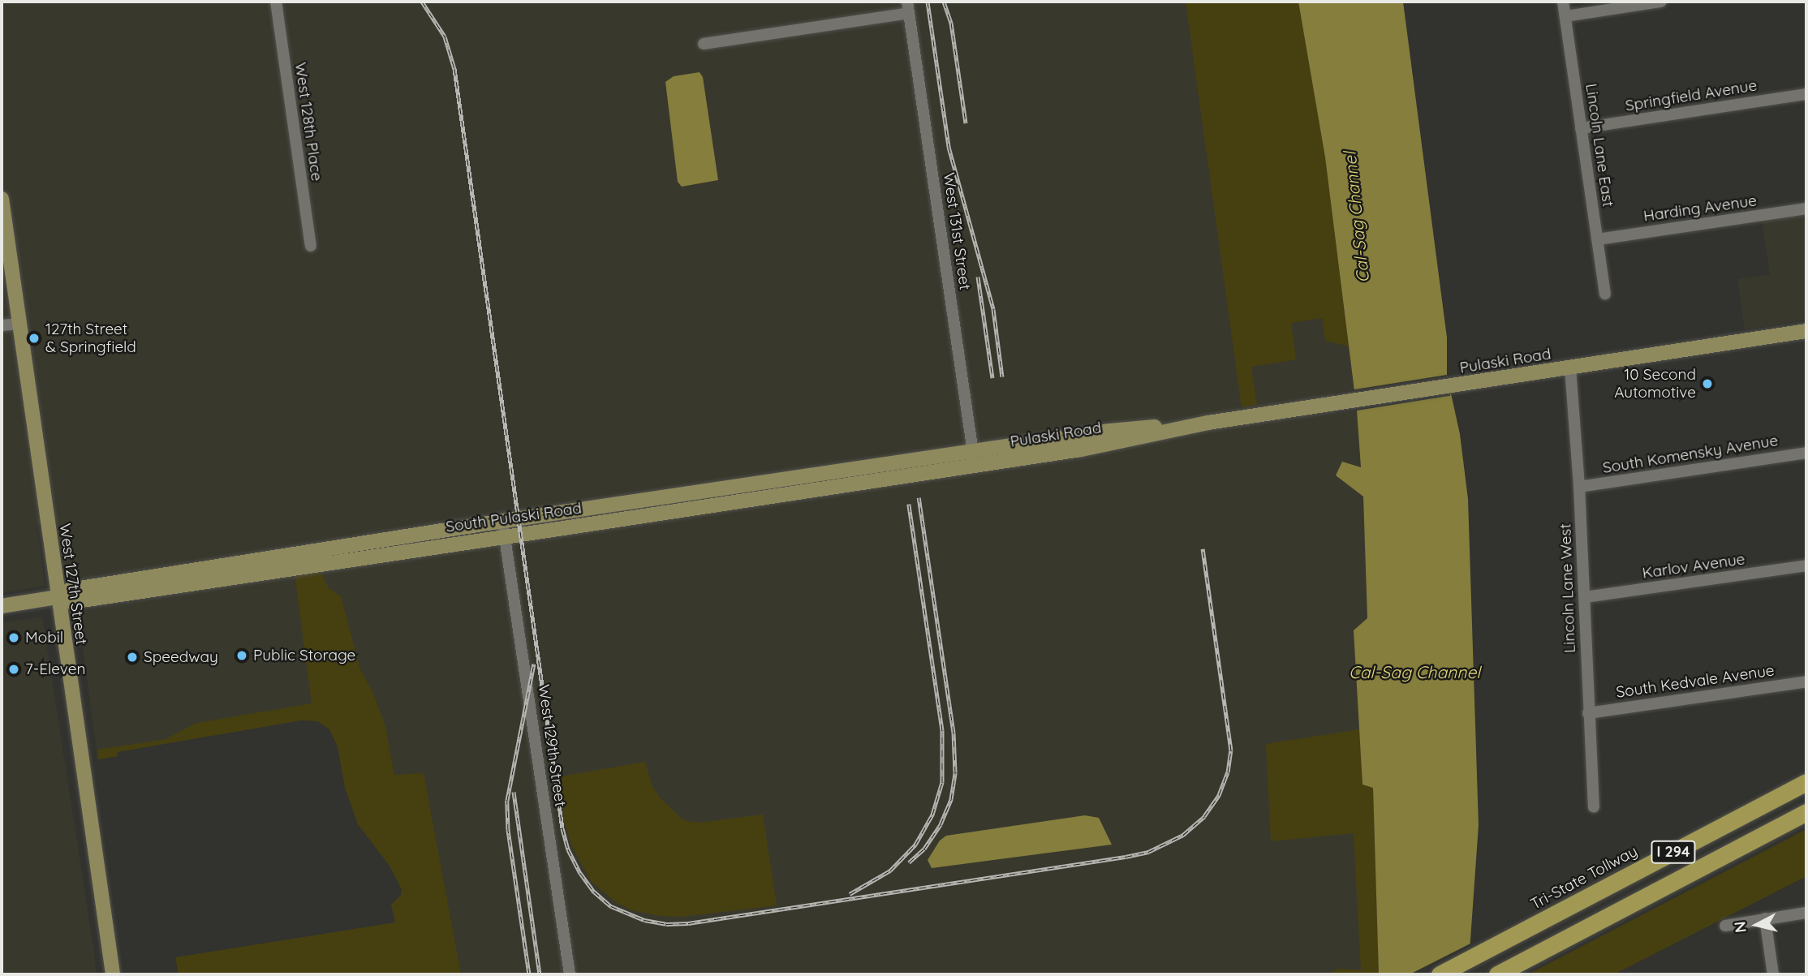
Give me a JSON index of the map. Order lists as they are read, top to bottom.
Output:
{
  "streets": {
    "highway": ["I 294", "Tri-State Tollway"],
    "main road": ["Pulaski Road", "South Pulaski Road", "West 127th Street"],
    "street": [
      "Springfield Avenue",
      "West 128th Place",
      "Lincoln Lane East",
      "Harding Avenue",
      "West 131st Street",
      "South Komensky Avenue",
      "Karlov Avenue",
      "Lincoln Lane West",
      "South Kedvale Avenue",
      "West 129th Street"
    ]
  },
  "crossings": [
    ["Springfield Avenue", "Lincoln Lane East"],
    ["Lincoln Lane East", "Harding Avenue"],
    ["West 131st Street", "Pulaski Road"],
    ["West 131st Street", "South Pulaski Road"],
    ["Pulaski Road", "South Pulaski Road"],
    ["Pulaski Road", "Lincoln Lane West"],
    ["South Komensky Avenue", "Lincoln Lane West"],
    ["South Pulaski Road", "West 127th Street"],
    ["South Pulaski Road", "West 129th Street"],
    ["Karlov Avenue", "Lincoln Lane West"],
    ["Lincoln Lane West", "South Kedvale Avenue"]
  ],
  "water": ["Cal-Sag Channel"],
  "places": [
    "127th Street & Springfield",
    "10 Second Automotive",
    "Mobil",
    "Public Storage",
    "Speedway",
    "7-Eleven"
  ],
  "north": "left"
}
